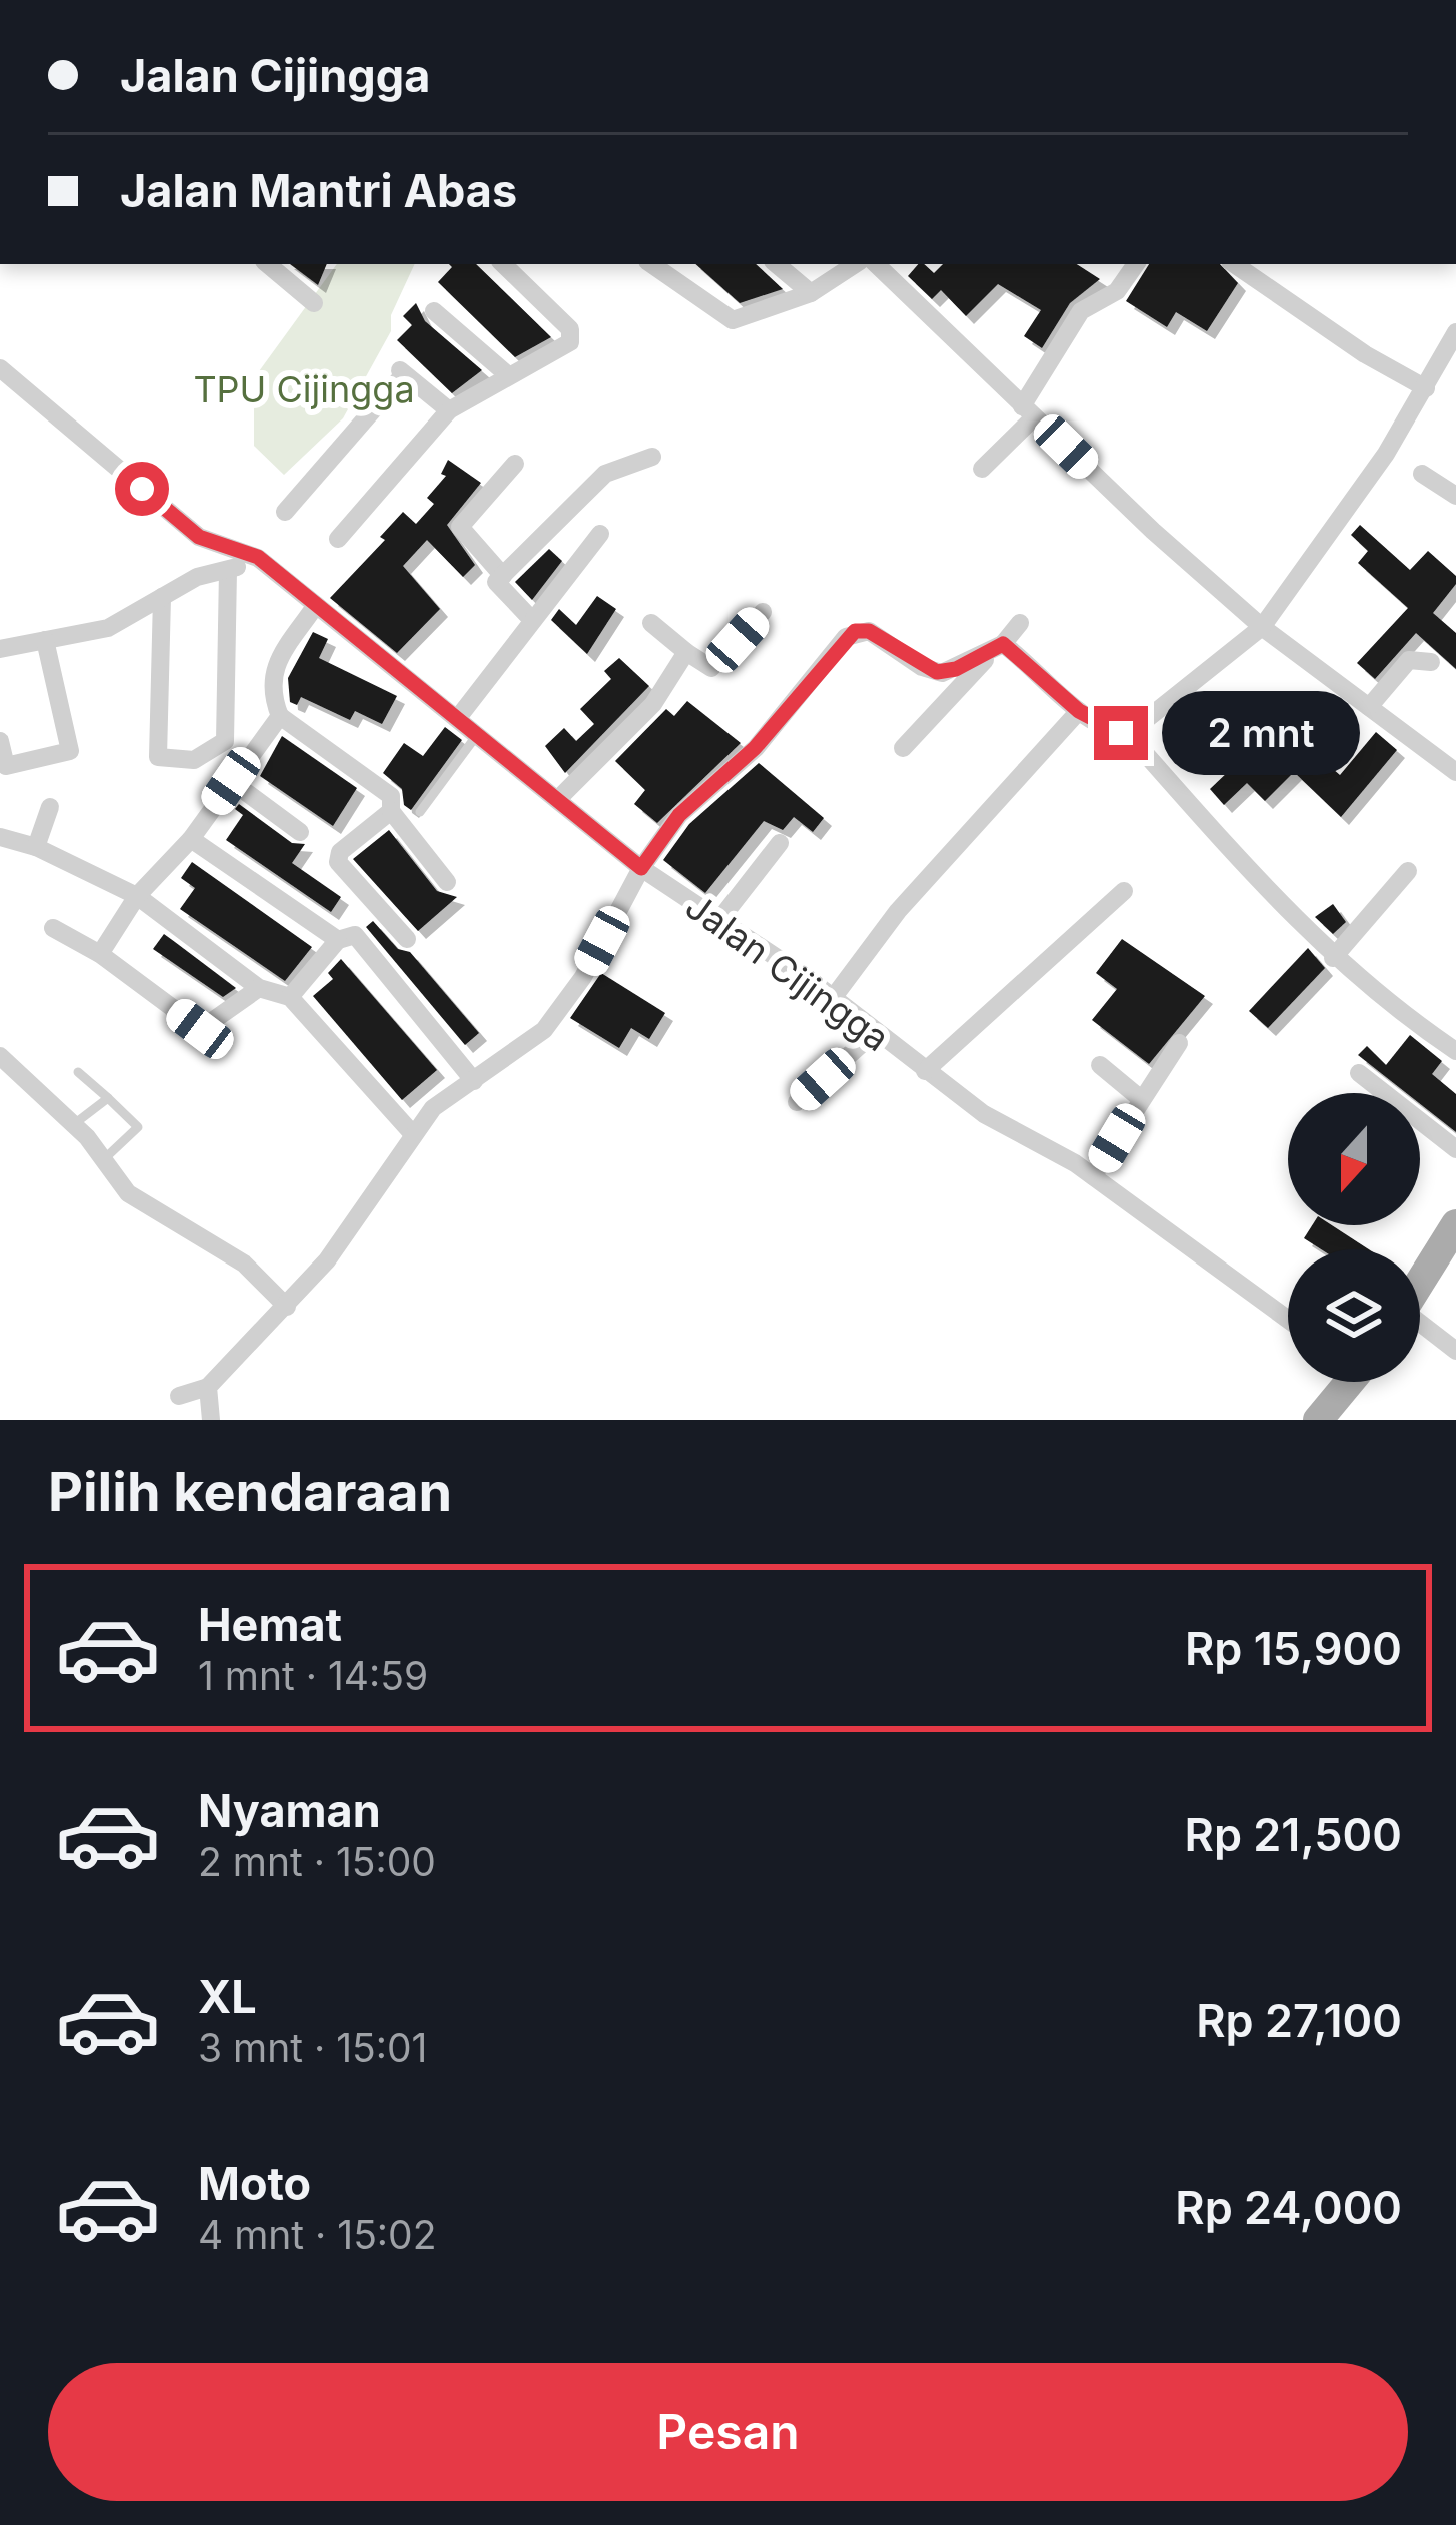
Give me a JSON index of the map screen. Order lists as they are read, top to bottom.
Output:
{
  "streets": {
    "street": ["Jalan Cijingga"]
  },
  "parks": ["TPU Cijingga"],
  "north": "bottom",
  "page": {
    "banner": ["Jalan Cijingga", "Jalan Mantri Abas"],
    "bubble": "2 mnt",
    "heading": "Pilih kendaraan",
    "list": [
      {
        "name": "Hemat",
        "note": "1 mnt · 14:59",
        "value": "Rp 15,900"
      },
      {
        "name": "Nyaman",
        "note": "2 mnt · 15:00",
        "value": "Rp 21,500"
      },
      {
        "name": "XL",
        "note": "3 mnt · 15:01",
        "value": "Rp 27,100"
      },
      {
        "name": "Moto",
        "note": "4 mnt · 15:02",
        "value": "Rp 24,000"
      }
    ],
    "buttons": "Pesan"
  }
}
